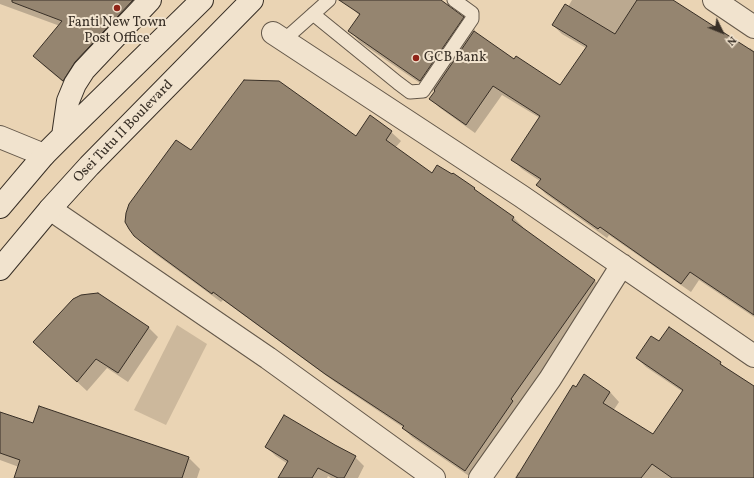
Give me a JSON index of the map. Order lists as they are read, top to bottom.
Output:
{
  "streets": {
    "street": ["Osei Tutu II Boulevard"]
  },
  "places": ["Fanti New Town Post Office", "GCB Bank"],
  "north": "bottom right"
}
